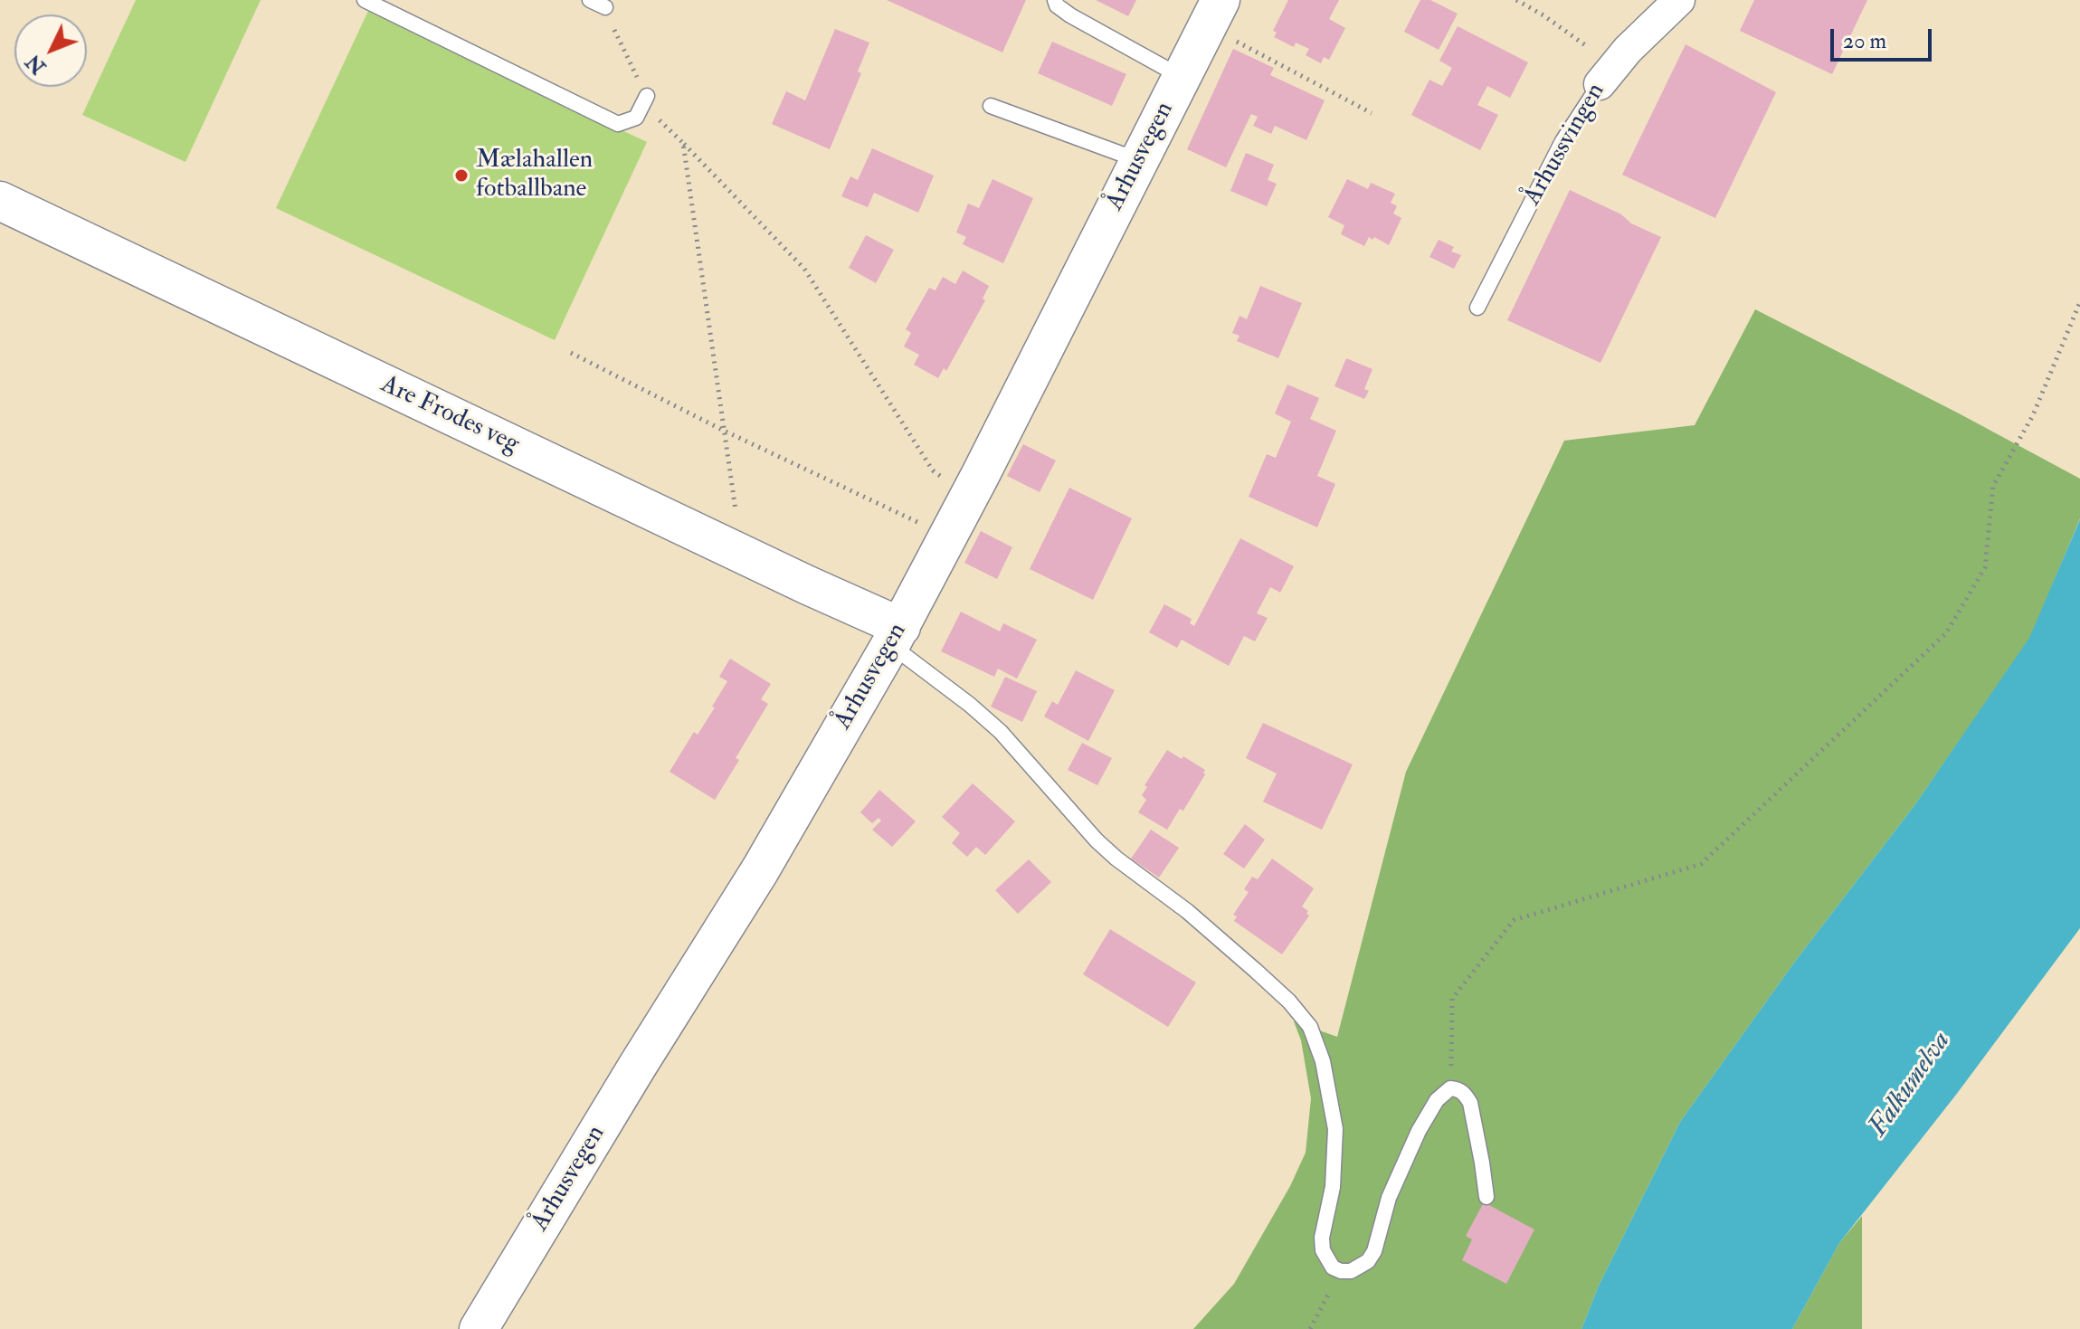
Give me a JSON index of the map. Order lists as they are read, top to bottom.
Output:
{
  "streets": {
    "street": ["Århussvingen", "Århusvegen", "Are Frodes veg"]
  },
  "crossings": [
    ["Århusvegen", "Are Frodes veg"]
  ],
  "water": ["Falkumelva"],
  "places": ["Mælahallen fotballbane"],
  "scale_bar": "20 m",
  "north": "bottom left"
}
